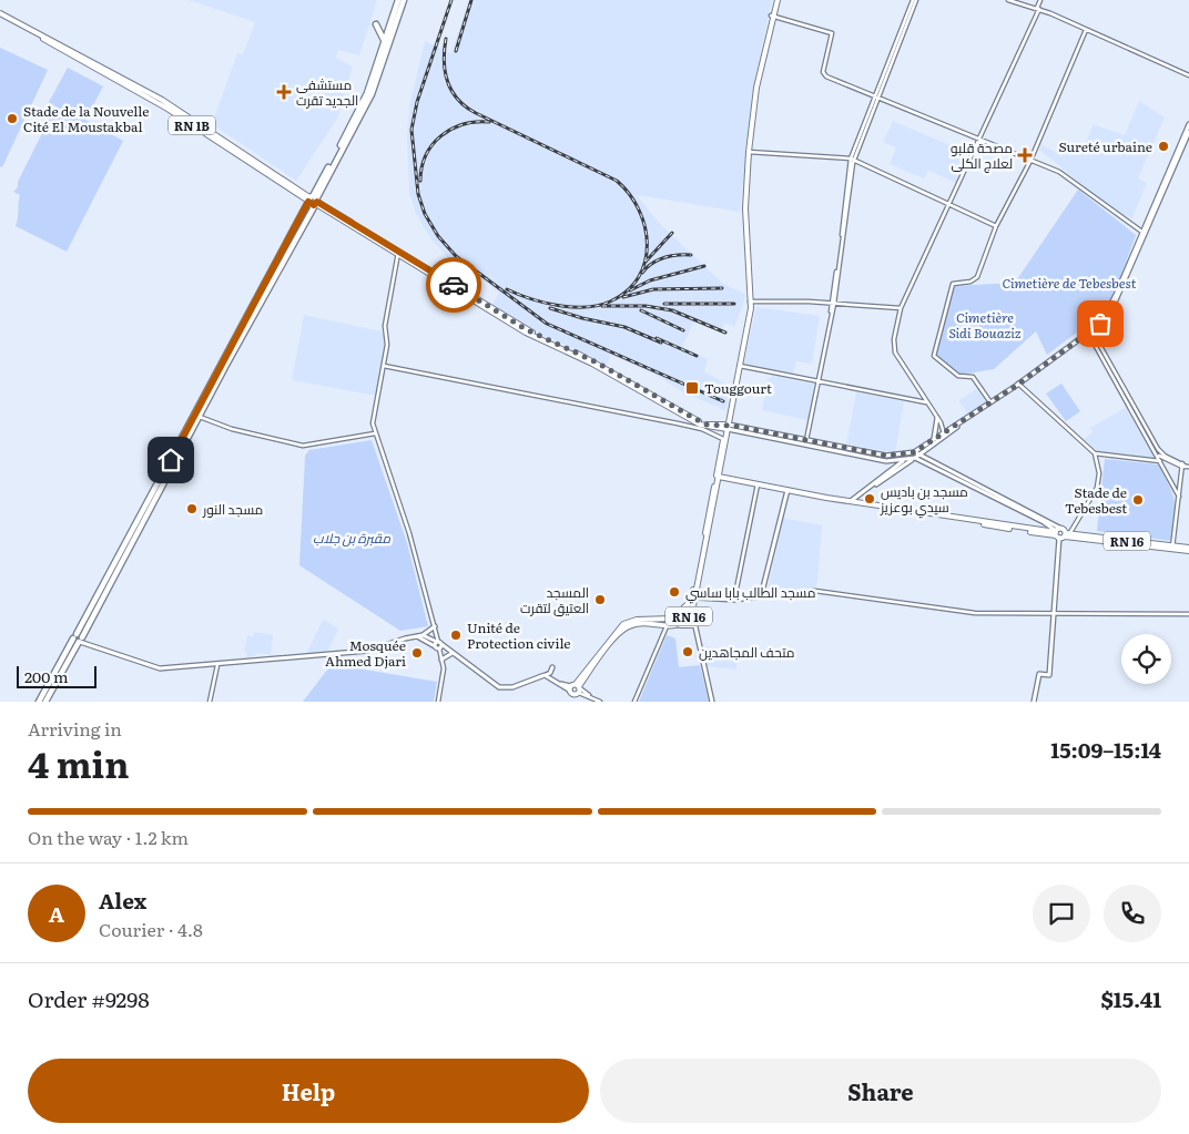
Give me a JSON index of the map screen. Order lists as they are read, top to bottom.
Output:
{
  "streets": {
    "main road": ["RN 1B", "RN 16"]
  },
  "parks": ["Cimetière de Tebesbest", "Cimetière Sidi Bouaziz", "مقبرة بن جلاب"],
  "places": {
    "health": ["مستشفى الجديد تقرت", "مصحة قلبو لعلاج الكلى"],
    "other": [
      "Stade de la Nouvelle Cité El Moustakbal",
      "Sureté urbaine",
      "مسجد بن باديس سيدي بوعزيز",
      "Stade de Tebesbest",
      "مسجد النور",
      "مسجد الطالب بابا ساسي",
      "المسجد العتيق لتقرت",
      "Unité de Protection civile",
      "متحف المجاهدين",
      "Mosquée Ahmed Djari"
    ],
    "transit": ["Touggourt"]
  },
  "scale_bar": "200 m",
  "page": {
    "scale": "200 m",
    "heading": ["4 min", "Arriving in", "15:09–15:14"],
    "panel": [
      "Alex",
      "Courier · 4.8",
      "Order #9298",
      "$15.41"
    ],
    "bar": "On the way · 1.2 km",
    "round": "A",
    "buttons": ["Help", "Share"]
  }
}
